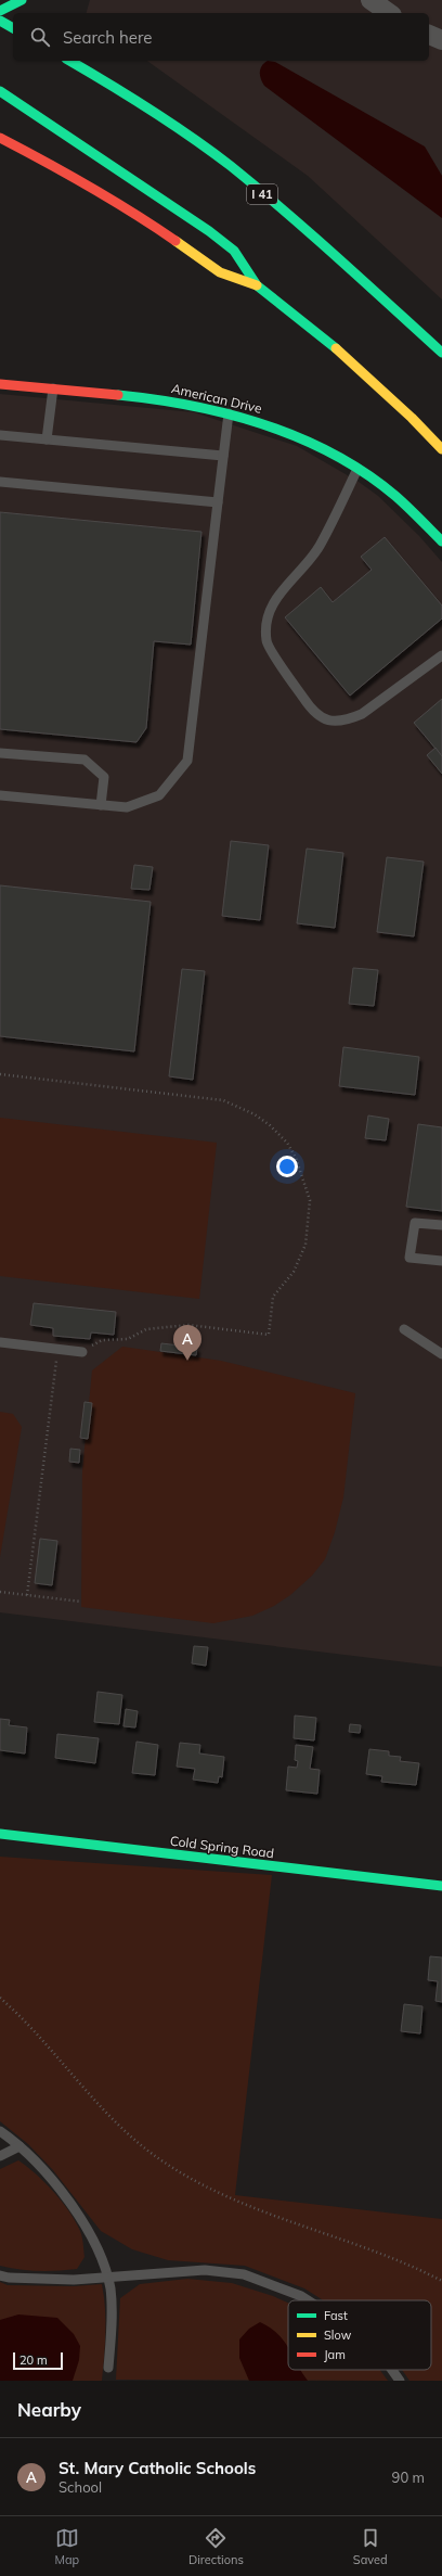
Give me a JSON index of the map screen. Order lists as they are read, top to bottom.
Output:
{
  "streets": {
    "main road": ["I 41", "American Drive", "Cold Spring Road"]
  },
  "legend": ["Fast", "Slow", "Jam"],
  "scale_bar": "20 m",
  "page": {
    "search": "Search here",
    "pins": "A",
    "scale": "20 m",
    "heading": "Nearby",
    "list": [
      {
        "mark": "A",
        "name": "St. Mary Catholic Schools",
        "note": "School",
        "value": "90 m"
      }
    ],
    "nav": ["Map", "Directions", "Saved"]
  }
}
